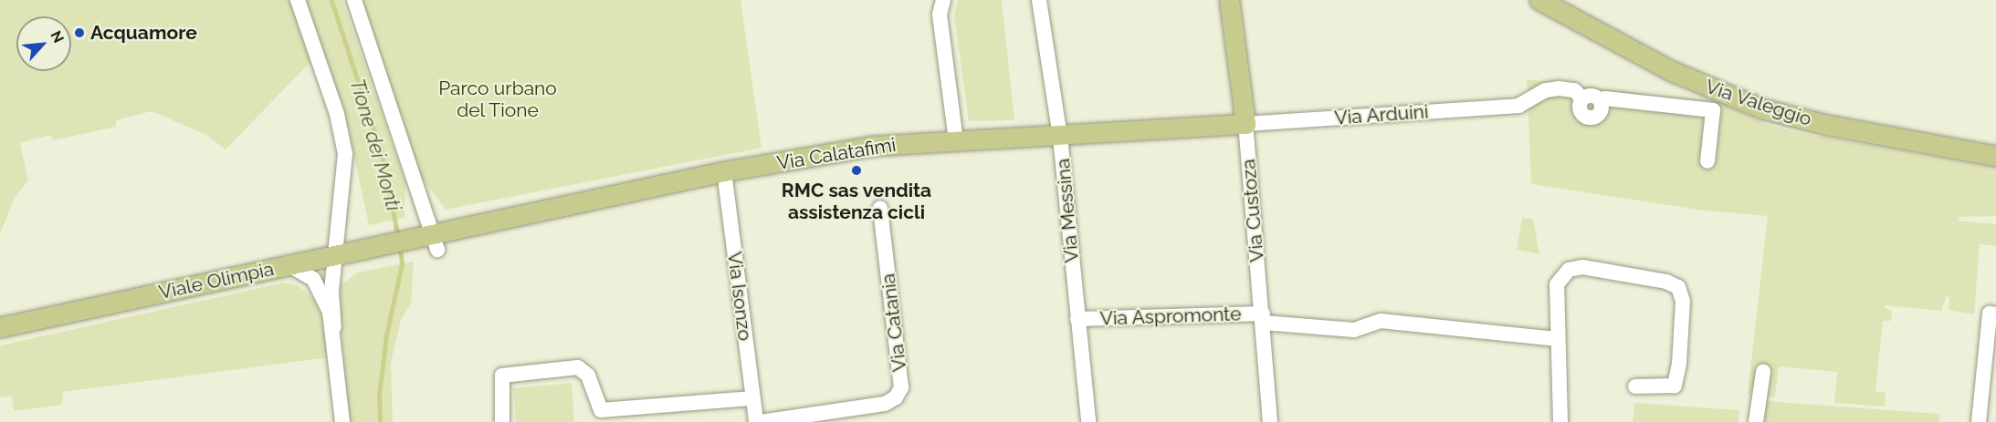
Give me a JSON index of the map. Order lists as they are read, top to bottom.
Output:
{
  "streets": {
    "main road": [
      "Via Valeggio",
      "Via Calatafimi",
      "Via Custoza",
      "Viale Olimpia"
    ],
    "street": [
      "Via Arduini",
      "Via Messina",
      "Via Isonzo",
      "Via Aspromonte",
      "Via Catania"
    ]
  },
  "crossings": [
    ["Via Arduini", "Via Calatafimi"],
    ["Via Arduini", "Via Custoza"],
    ["Via Calatafimi", "Via Messina"],
    ["Via Calatafimi", "Via Custoza"],
    ["Via Calatafimi", "Viale Olimpia"],
    ["Via Calatafimi", "Via Isonzo"],
    ["Via Messina", "Via Aspromonte"],
    ["Via Custoza", "Via Aspromonte"]
  ],
  "water": ["Tione dei Monti"],
  "parks": ["Parco urbano del Tione"],
  "places": ["Acquamore", "RMC sas vendita assistenza cicli"],
  "north": "top right"
}
